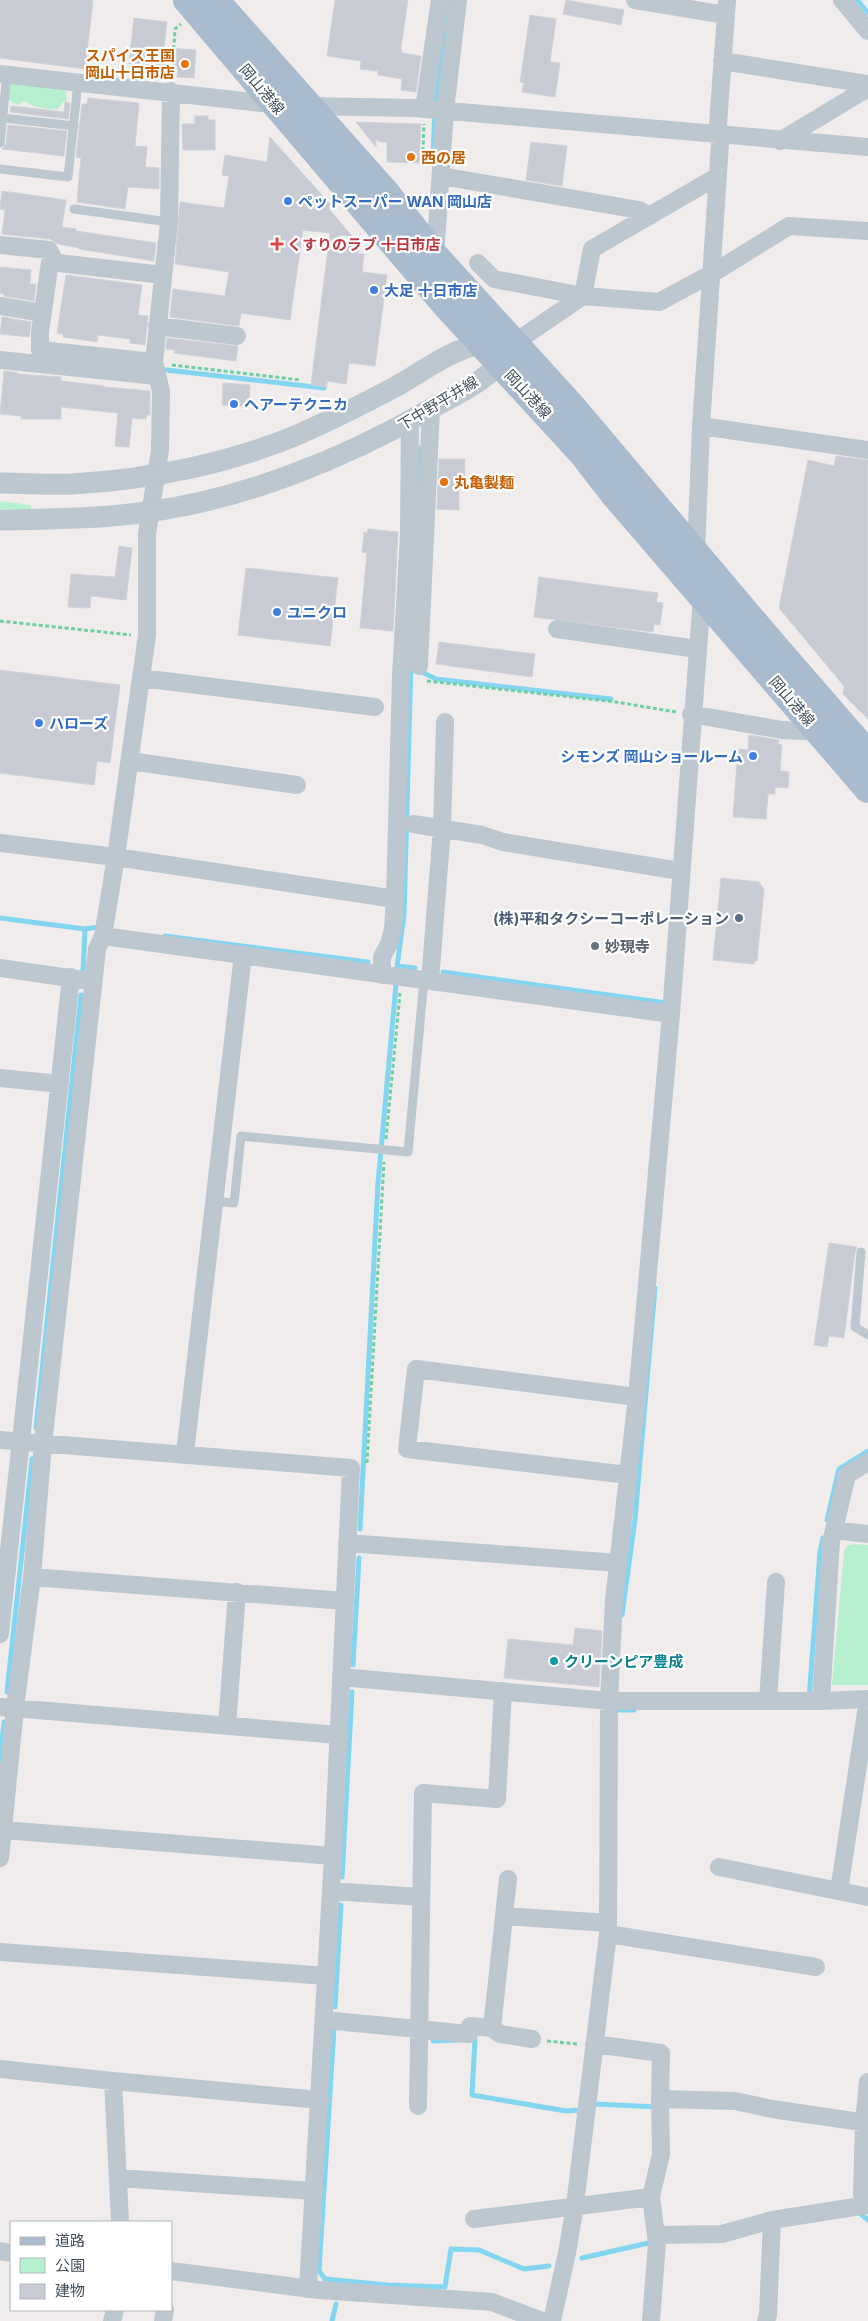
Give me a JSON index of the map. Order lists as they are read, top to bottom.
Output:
{
  "streets": {
    "main road": ["岡山港線"],
    "street": ["下中野平井線"]
  },
  "crossings": [
    ["岡山港線", "下中野平井線"]
  ],
  "places": {
    "other": [
      "スパイス王国 岡山十日市店",
      "西の居",
      "ペットスーパー WAN 岡山店",
      "大足 十日市店",
      "ヘアーテクニカ",
      "丸亀製麺",
      "ユニクロ",
      "ハローズ",
      "シモンズ 岡山ショールーム",
      "(株)平和タクシーコーポレーション",
      "妙現寺",
      "クリーンピア豊成"
    ],
    "health": ["くすりのラブ 十日市店"]
  },
  "legend": ["道路", "公園", "建物"]
}
